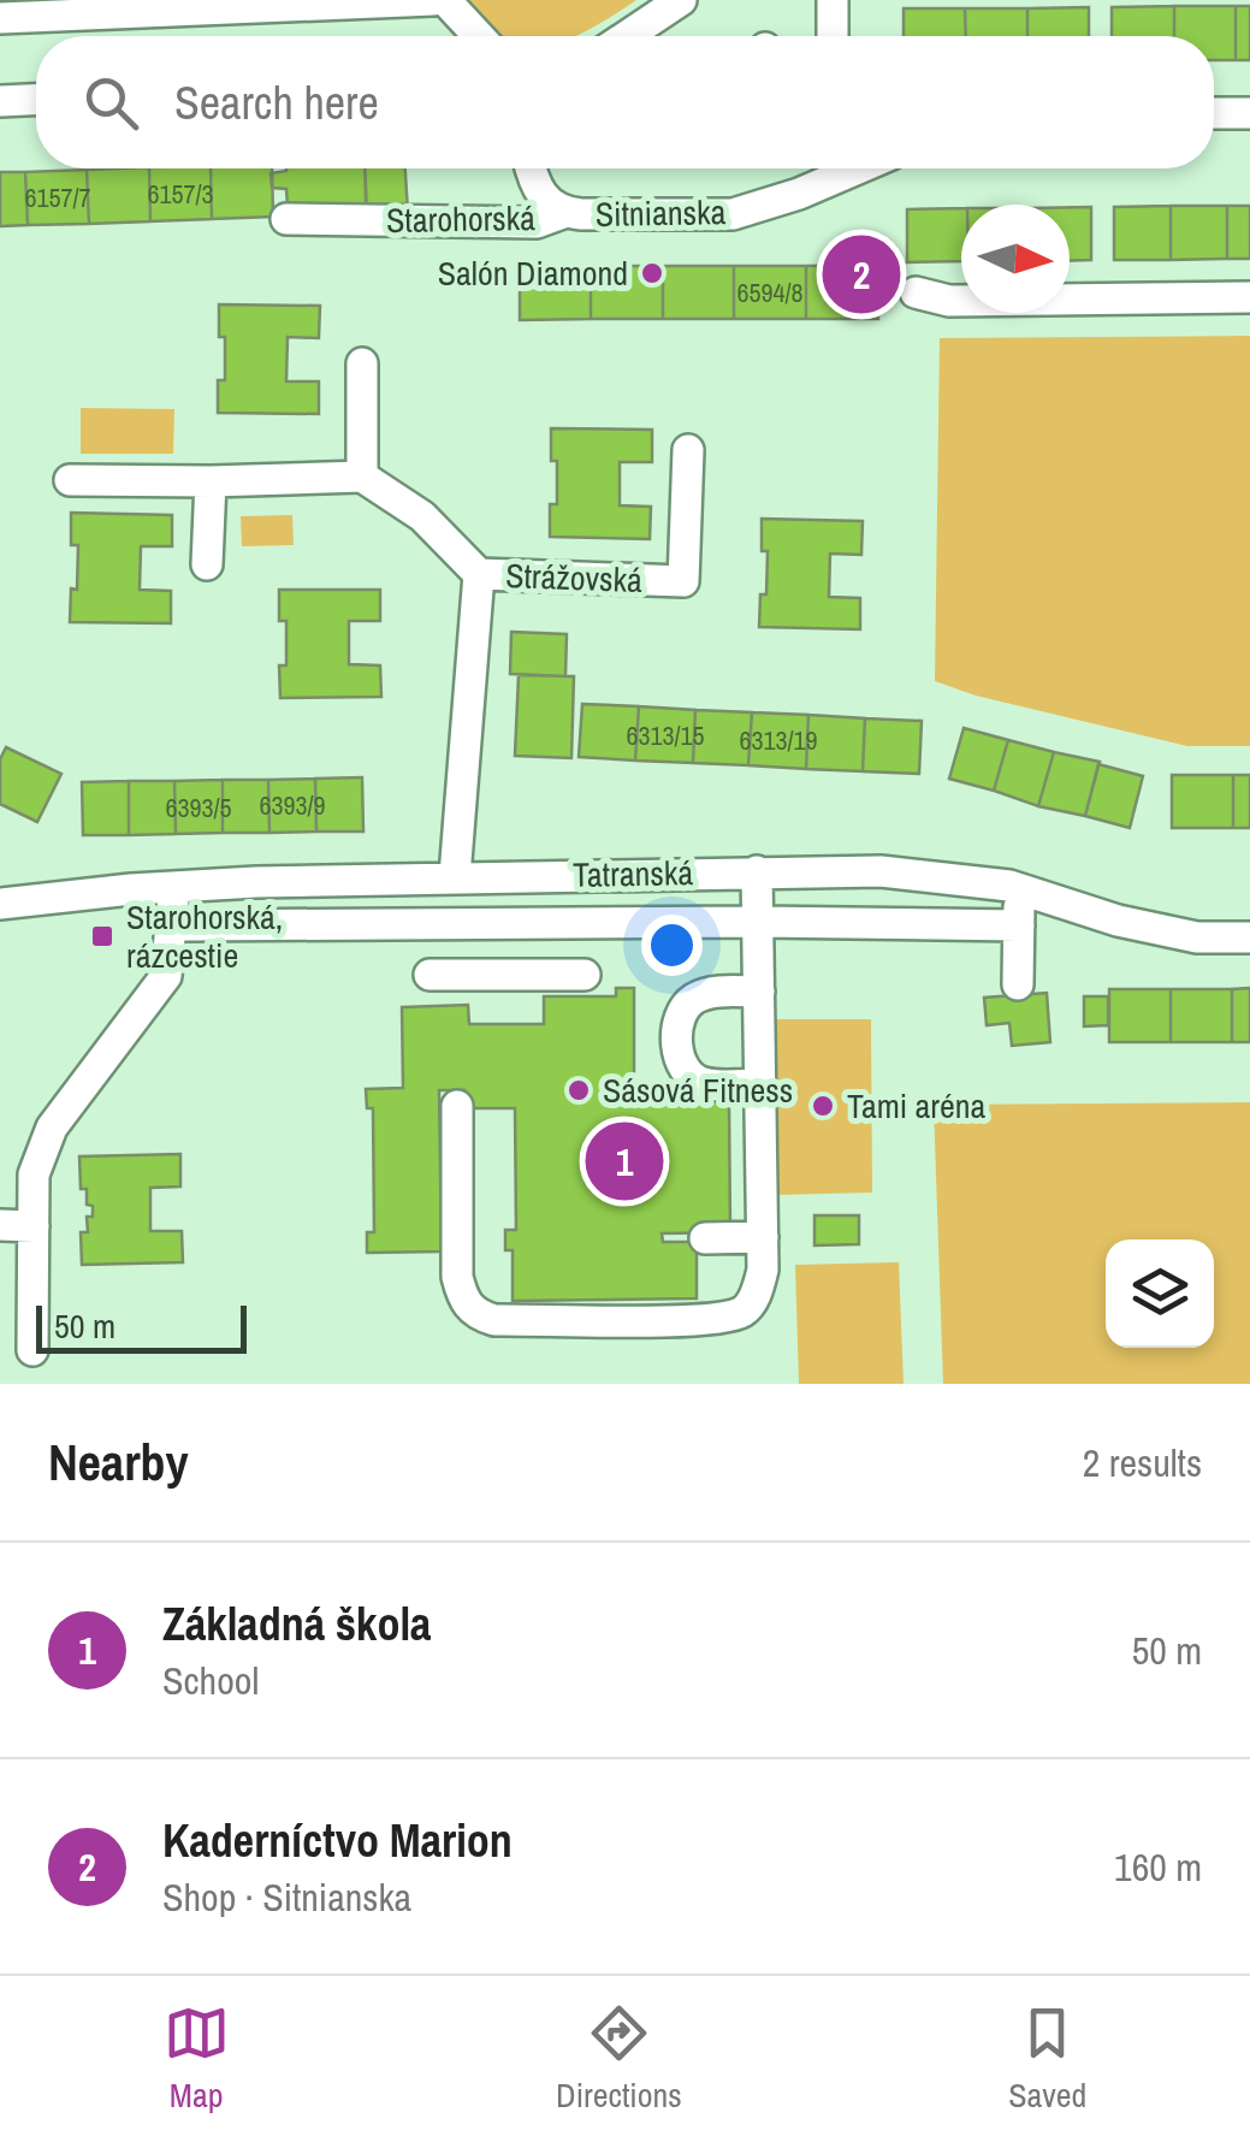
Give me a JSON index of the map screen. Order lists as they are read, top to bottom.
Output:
{
  "streets": {
    "street": [
      "Sitnianska",
      "Starohorská",
      "Strážovská",
      "Tatranská"
    ]
  },
  "crossings": [
    ["Sitnianska", "Starohorská"],
    ["Strážovská", "Tatranská"]
  ],
  "places": {
    "other": ["Salón Diamond", "Sásová Fitness", "Tami aréna"],
    "transit": ["Starohorská, rázcestie"]
  },
  "house_numbers": [
    "6157/3",
    "6157/7",
    "6594/8",
    "6313/15",
    "6313/19",
    "6393/9",
    "6393/5"
  ],
  "scale_bar": "50 m",
  "north": "right",
  "page": {
    "search": "Search here",
    "pins": ["2", "1"],
    "scale": "50 m",
    "heading": ["Nearby", "2 results"],
    "list": [
      {
        "mark": "1",
        "name": "Základná škola",
        "note": "School",
        "value": "50 m"
      },
      {
        "mark": "2",
        "name": "Kaderníctvo Marion",
        "note": "Shop · Sitnianska",
        "value": "160 m"
      }
    ],
    "nav": ["Map", "Directions", "Saved"]
  }
}
